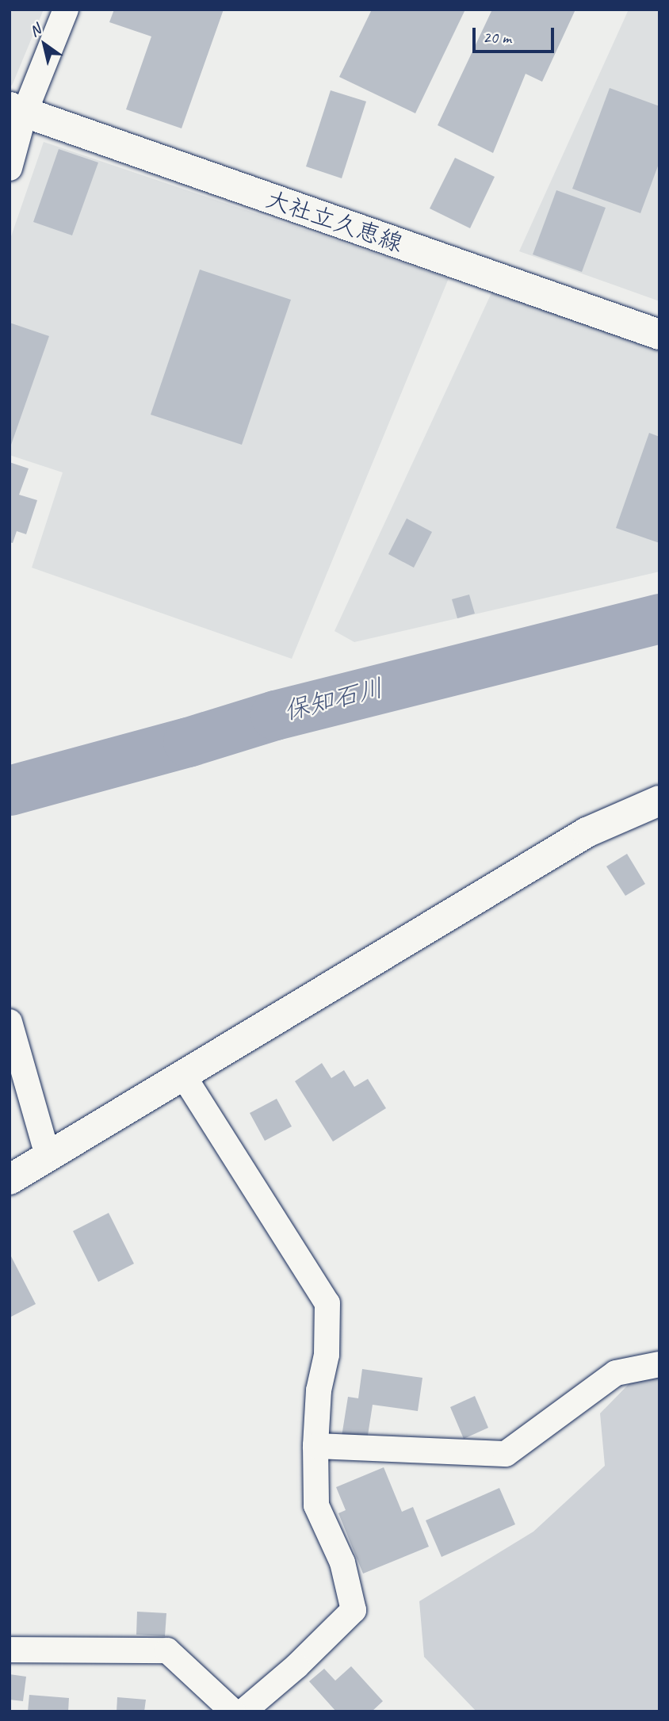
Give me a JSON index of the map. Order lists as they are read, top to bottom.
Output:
{
  "streets": {
    "street": ["大社立久恵線"]
  },
  "water": ["保知石川"],
  "scale_bar": "20 m",
  "north": "top left"
}
